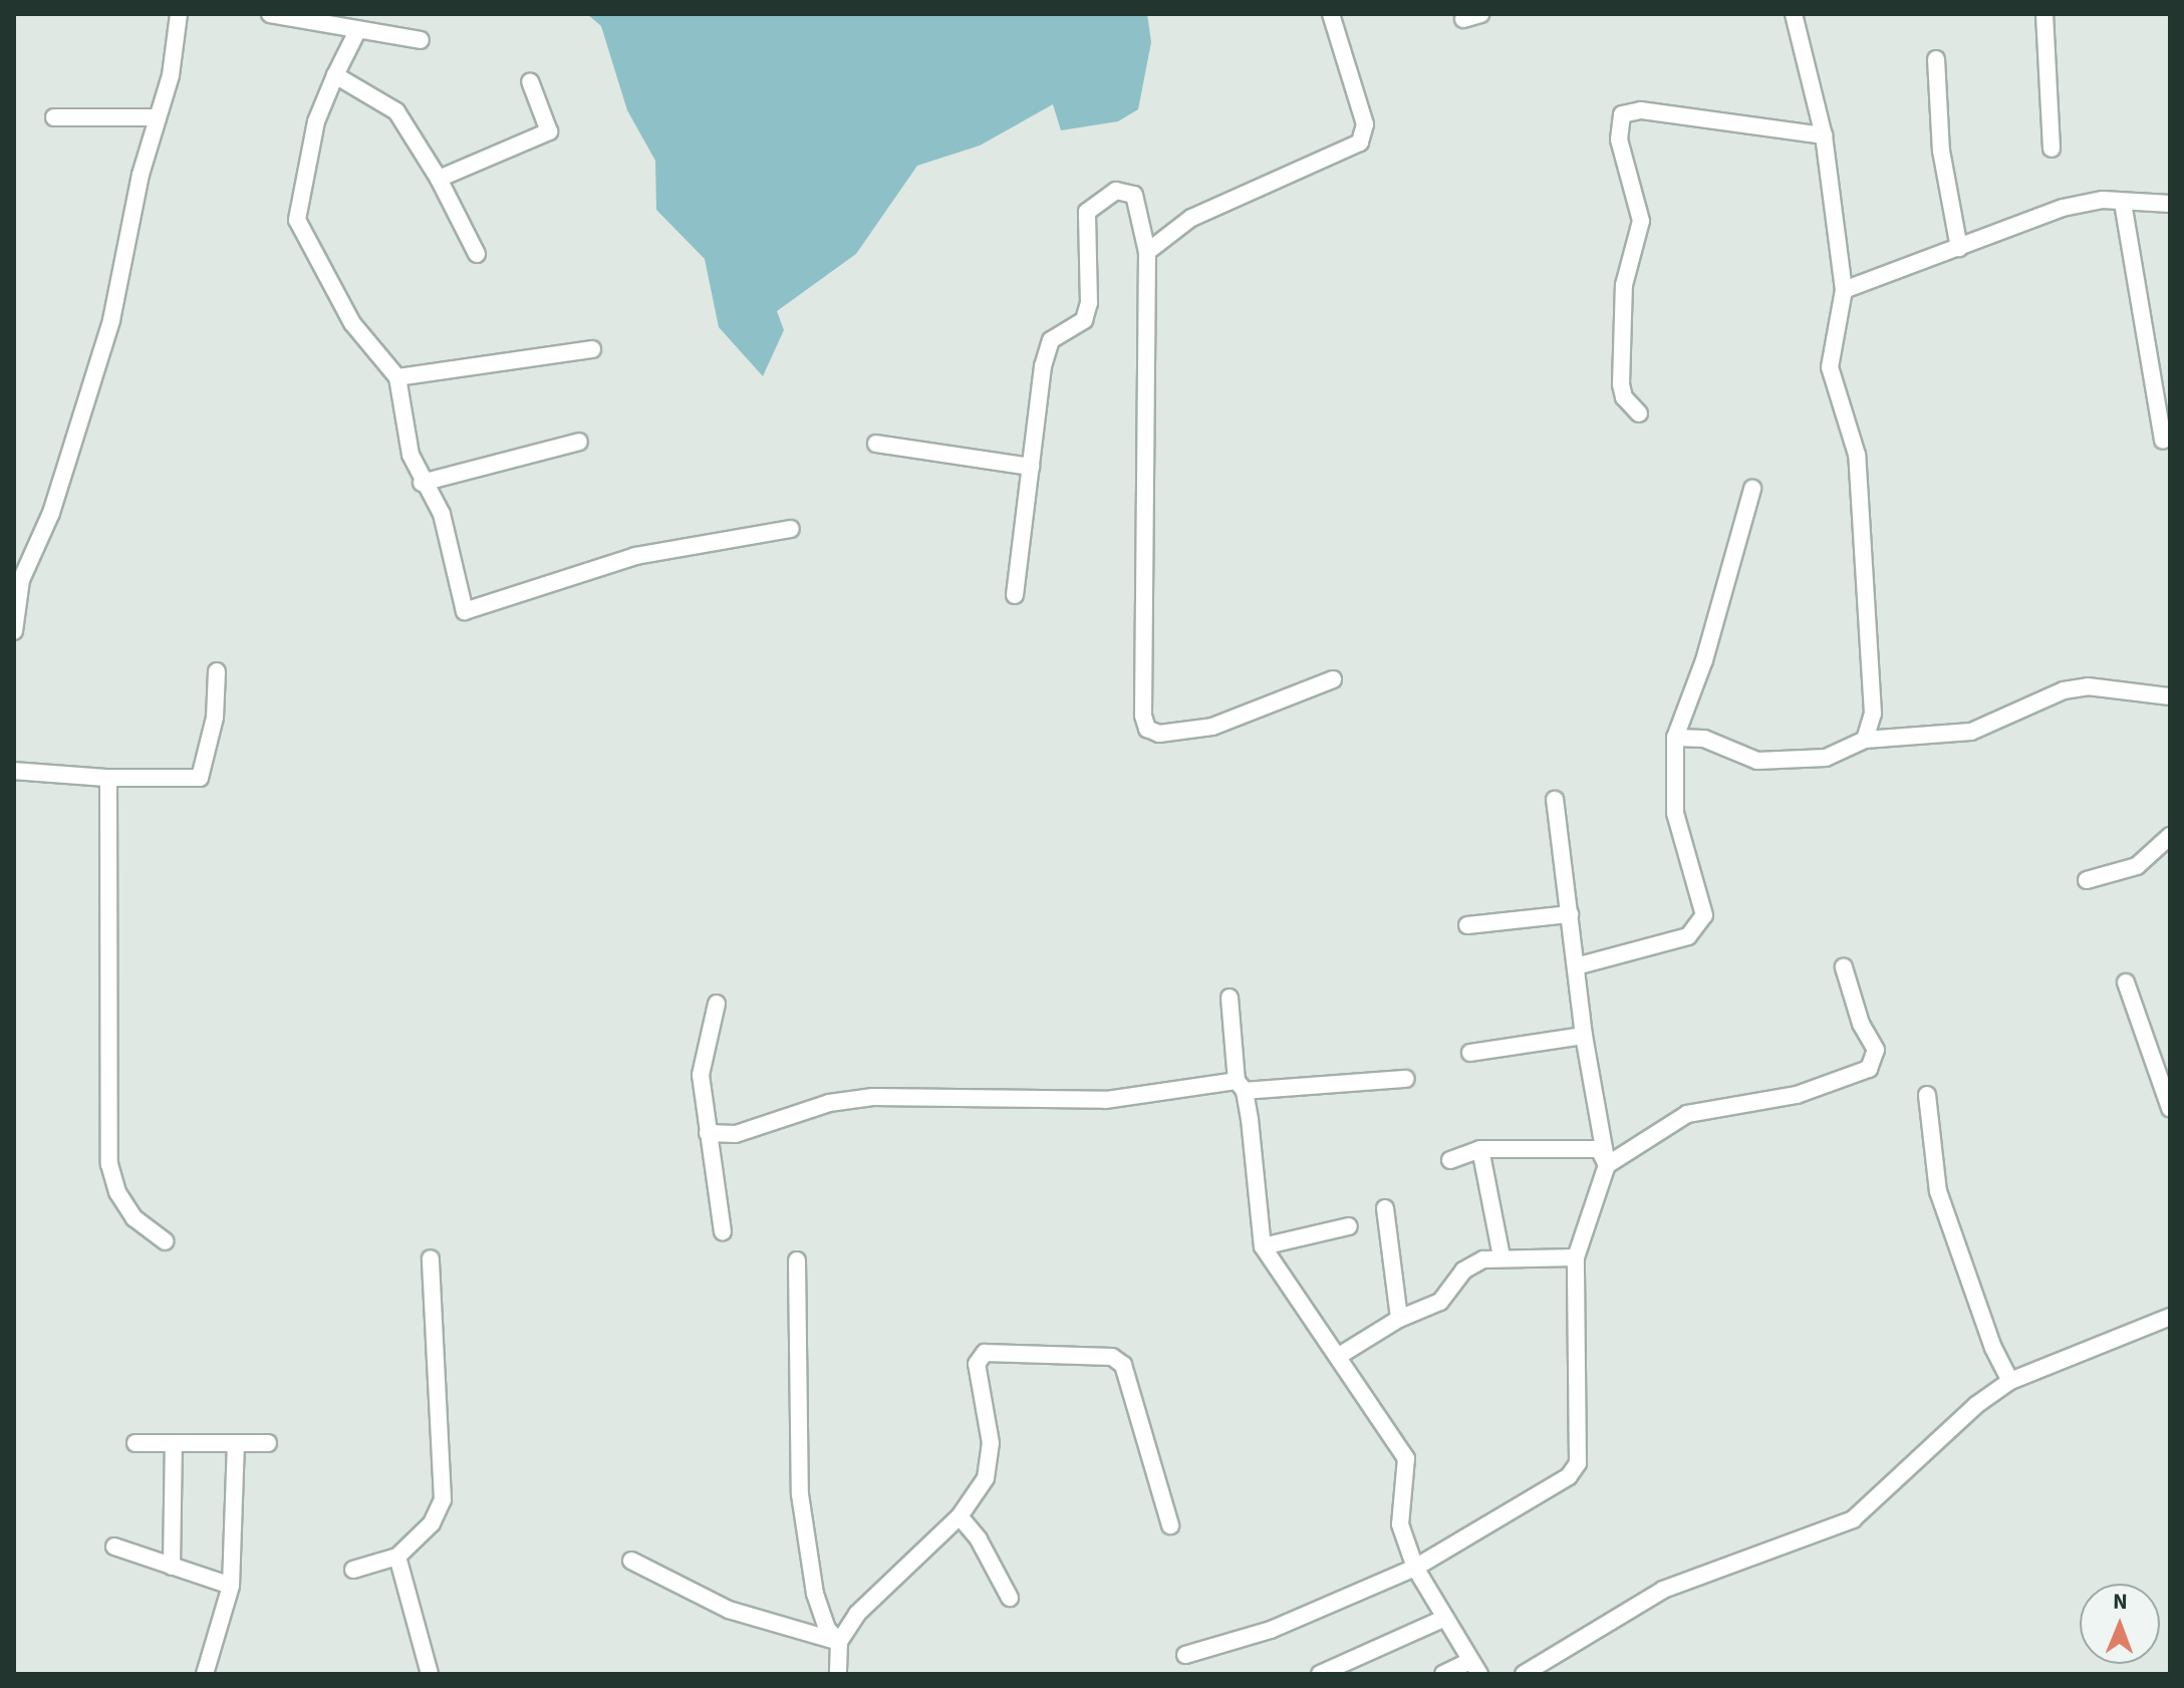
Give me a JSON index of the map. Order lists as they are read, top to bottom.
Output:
{
  "north": "top"
}
